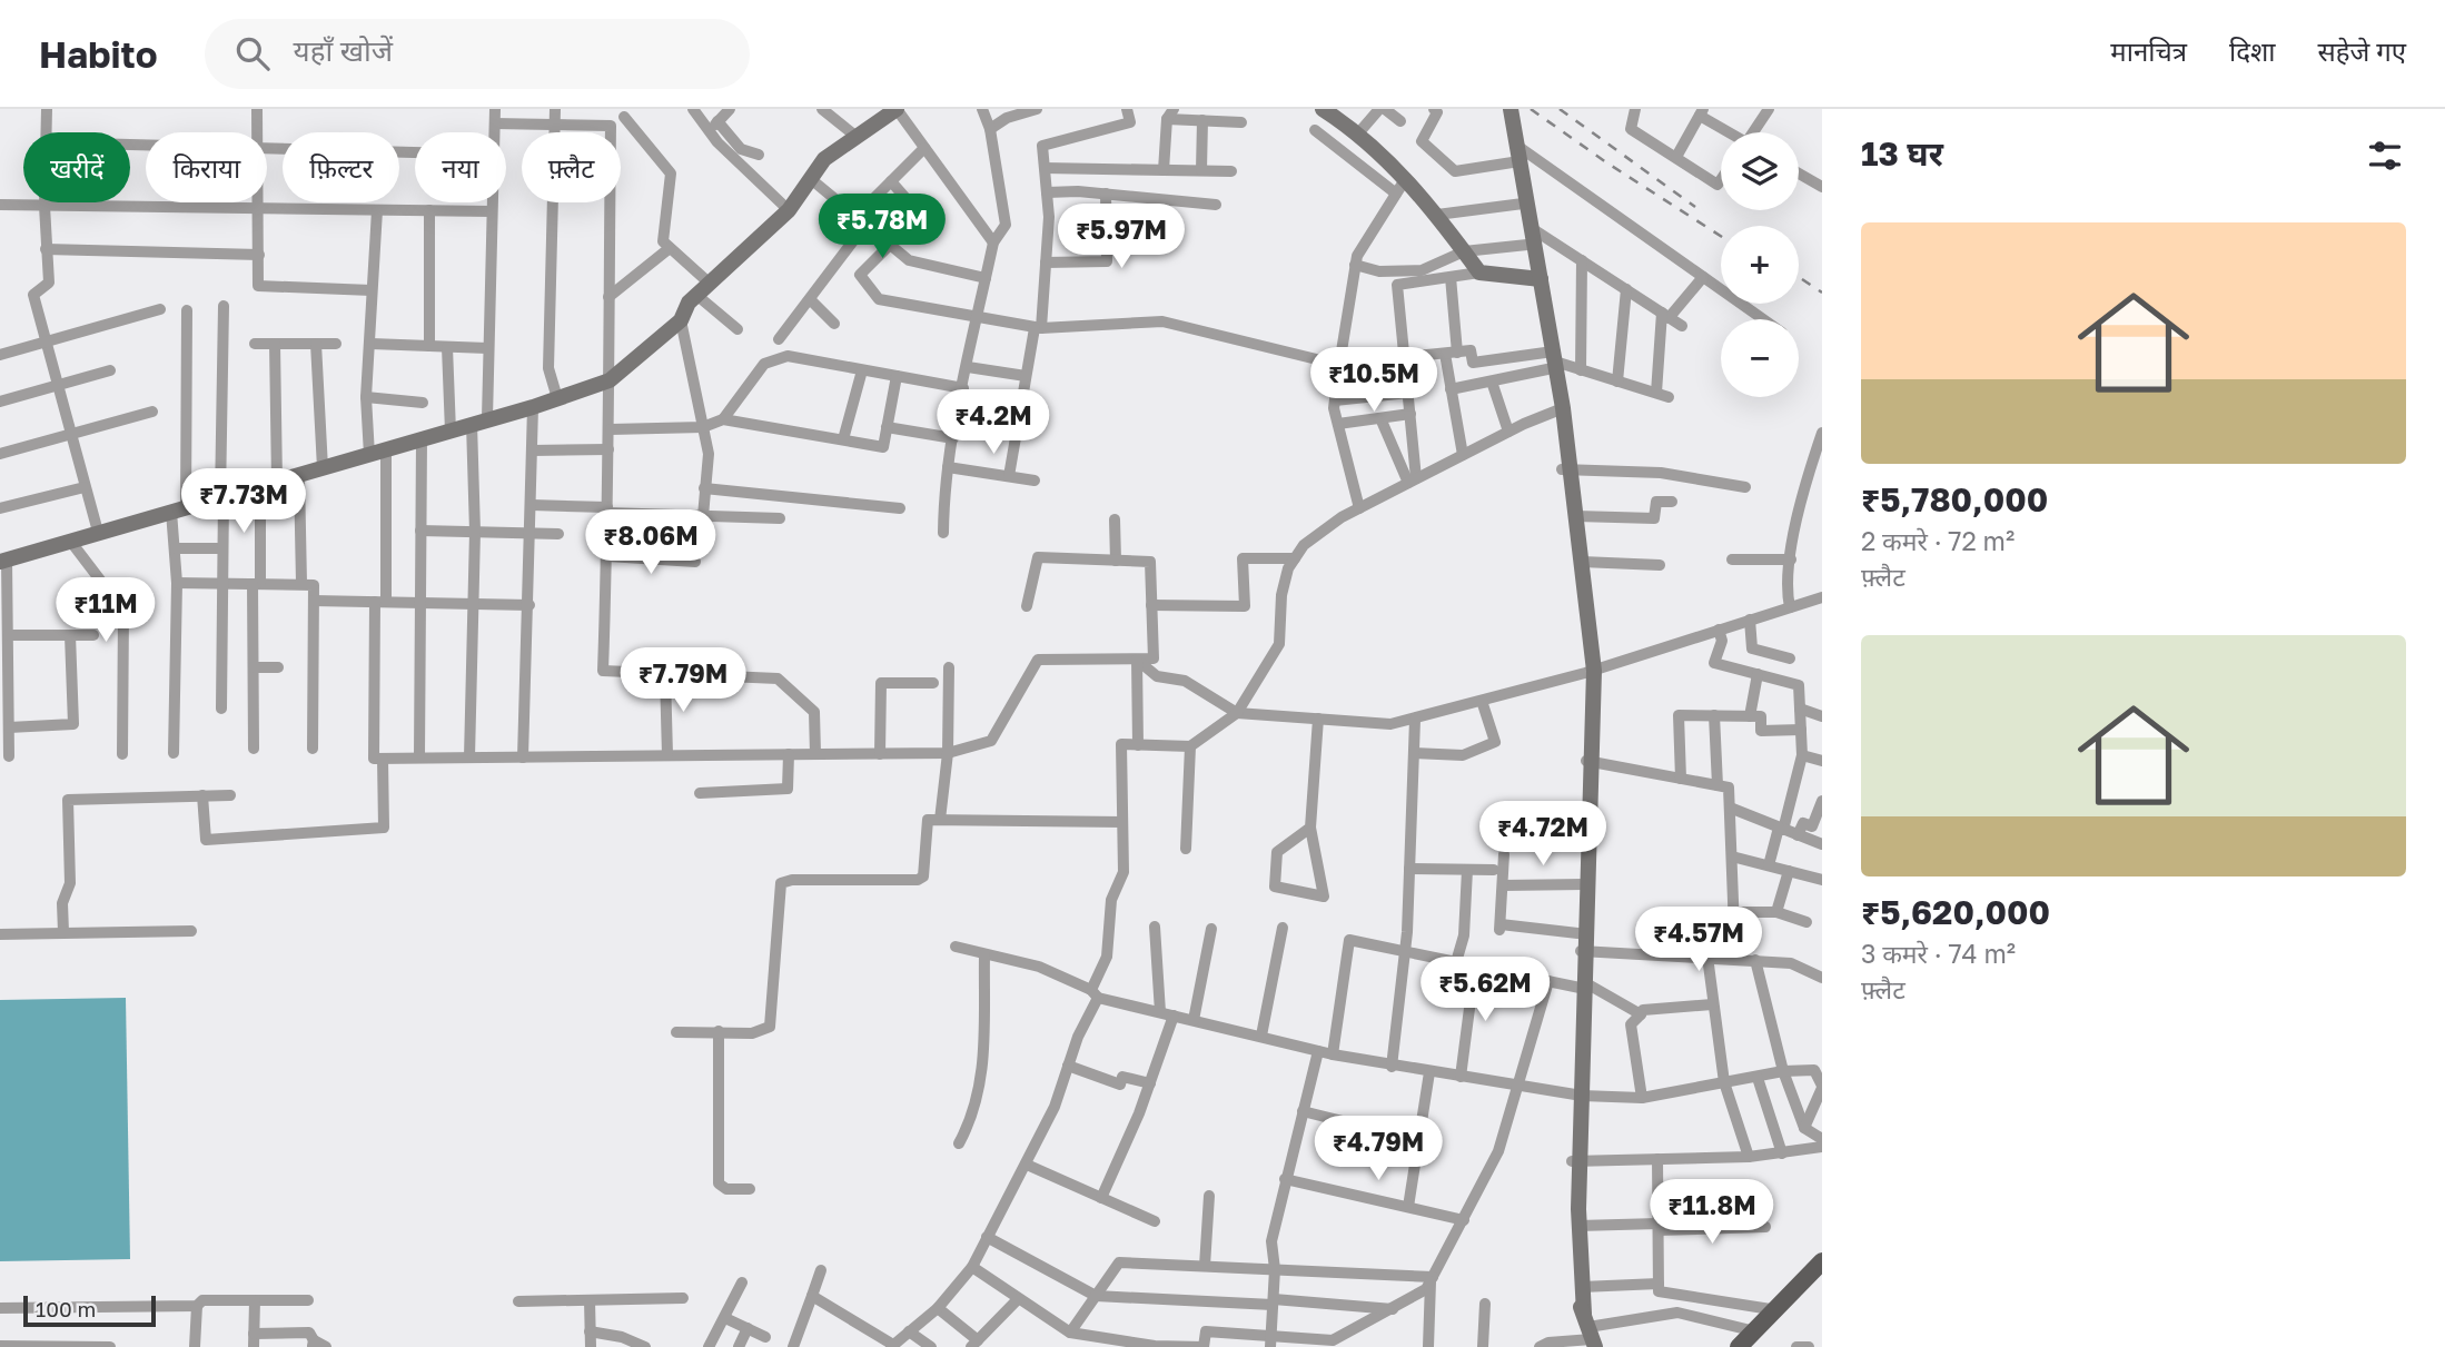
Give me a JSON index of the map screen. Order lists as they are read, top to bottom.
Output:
{
  "scale_bar": "100 m",
  "page": {
    "header": "Habito",
    "search": "यहाँ खोजें",
    "nav": ["मानचित्र", "दिशा", "सहेजे गए"],
    "heading": "13 घर",
    "map_buttons": ["+", "−"],
    "chip": [
      "खरीदें",
      "किराया",
      "फ़िल्टर",
      "नया",
      "फ़्लैट"
    ],
    "price": [
      "₹5.78M",
      "₹5.97M",
      "₹10.5M",
      "₹4.2M",
      "₹7.73M",
      "₹8.06M",
      "₹11M",
      "₹7.79M",
      "₹4.72M",
      "₹4.57M",
      "₹5.62M",
      "₹4.79M",
      "₹11.8M"
    ],
    "list": [
      {
        "name": "₹5,780,000",
        "note": "2 कमरे · 72 m² · फ़्लैट"
      },
      {
        "name": "₹5,620,000",
        "note": "3 कमरे · 74 m² · फ़्लैट"
      }
    ],
    "scale": "100 m"
  }
}
